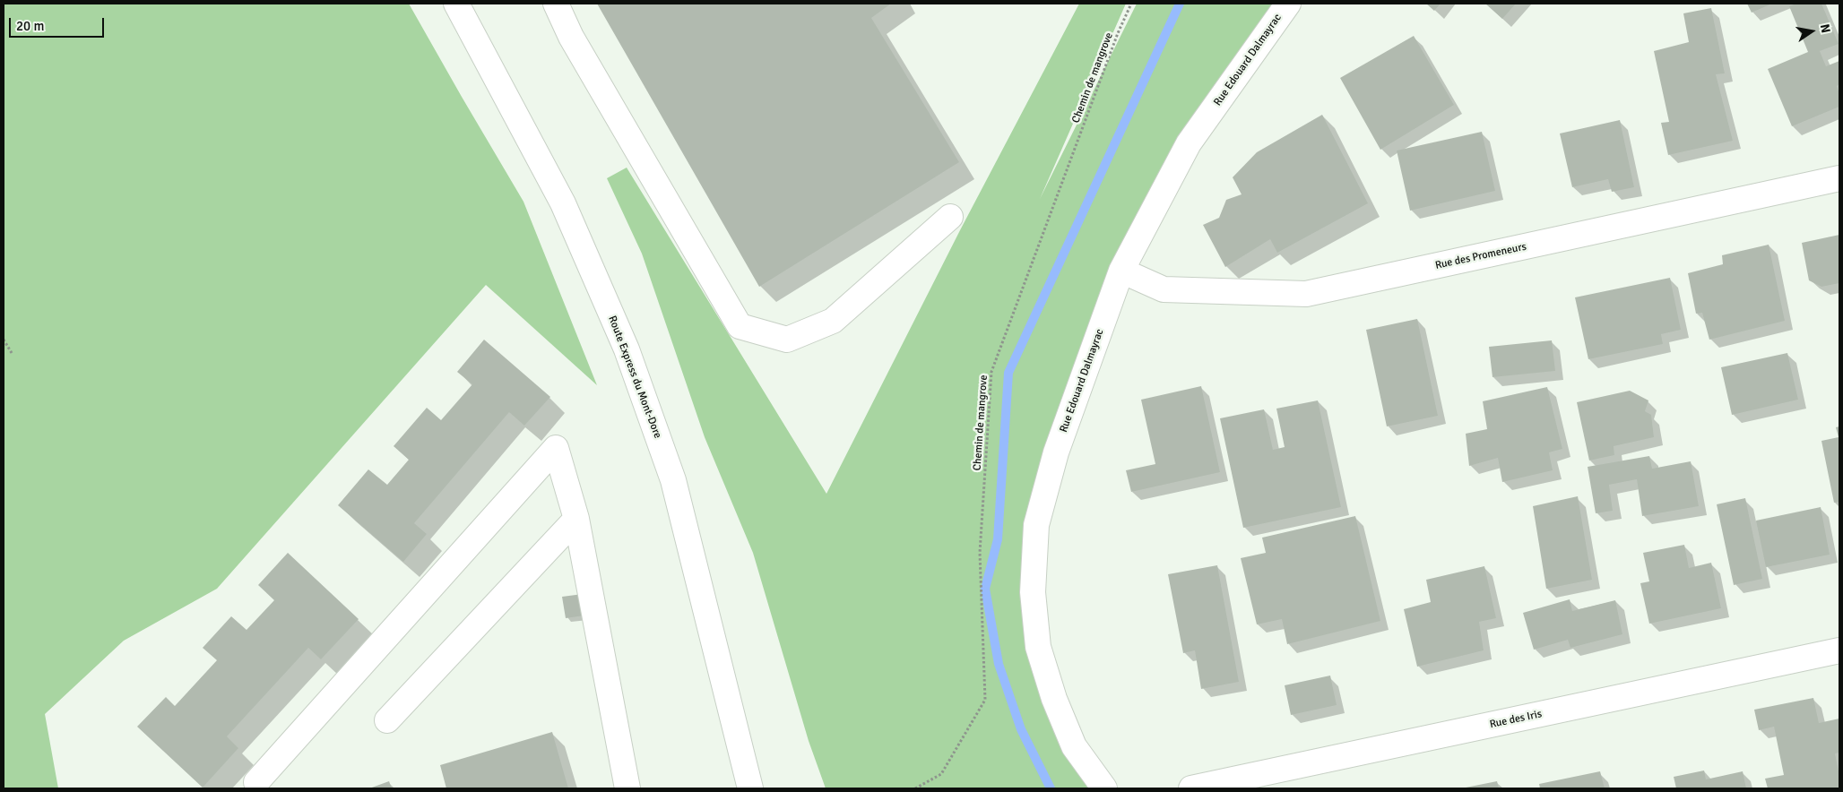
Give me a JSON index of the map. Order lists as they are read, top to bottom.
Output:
{
  "streets": {
    "street": [
      "Rue Edouard Dalmayrac",
      "Rue des Promeneurs",
      "Route Express du Mont-Dore",
      "Rue des Iris"
    ],
    "path": ["Chemin de mangrove"]
  },
  "crossings": [
    ["Rue Edouard Dalmayrac", "Rue des Promeneurs"]
  ],
  "scale_bar": "20 m",
  "north": "right"
}
